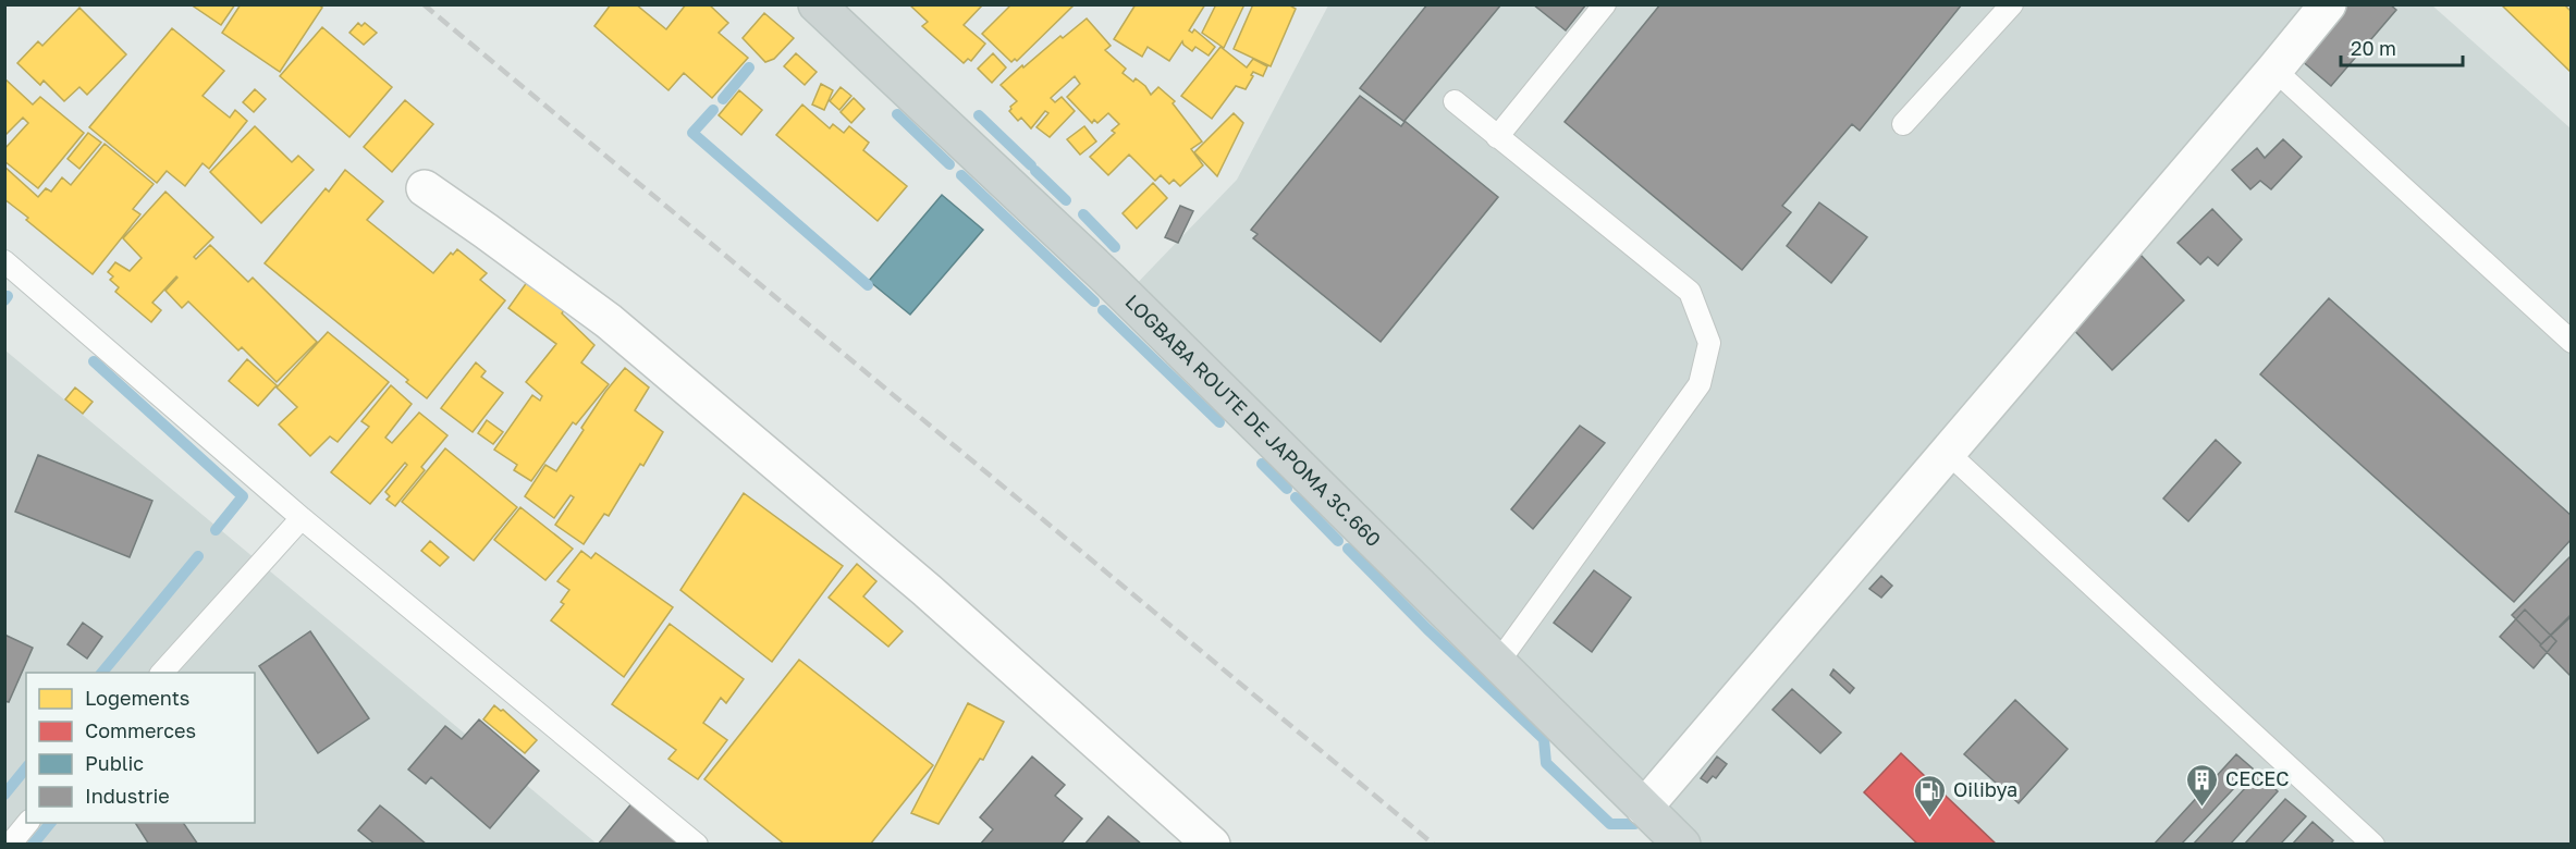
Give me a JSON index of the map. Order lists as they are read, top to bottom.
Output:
{
  "streets": {
    "main road": ["LOGBABA ROUTE DE JAPOMA 3C.660"]
  },
  "places": {
    "building": ["CECEC"],
    "fuel station": ["Oilibya"]
  },
  "legend": [
    "Logements",
    "Commerces",
    "Public",
    "Industrie"
  ],
  "scale_bar": "20 m"
}
